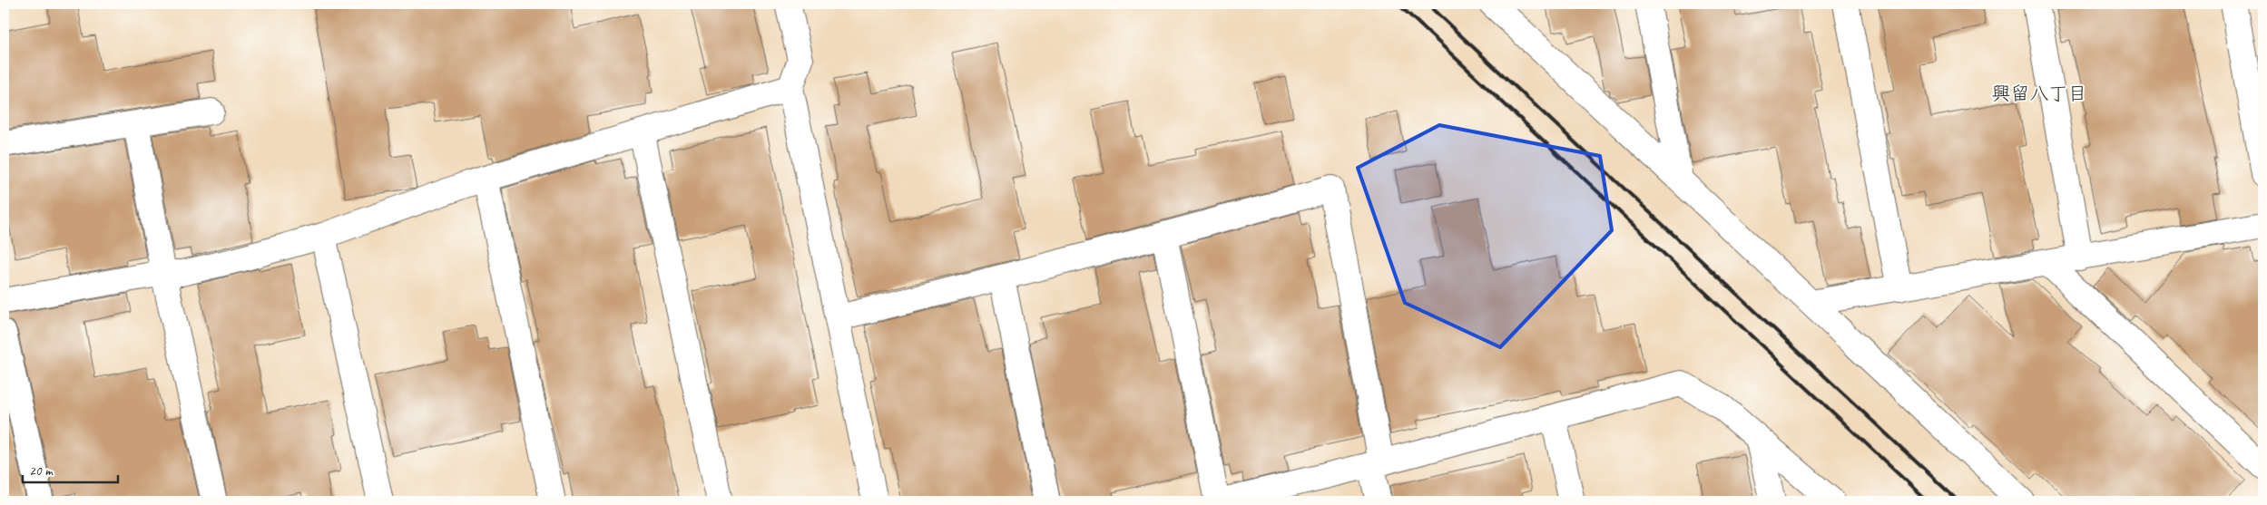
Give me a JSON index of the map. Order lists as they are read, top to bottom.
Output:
{
  "districts": ["興留八丁目"],
  "scale_bar": "20 m"
}
